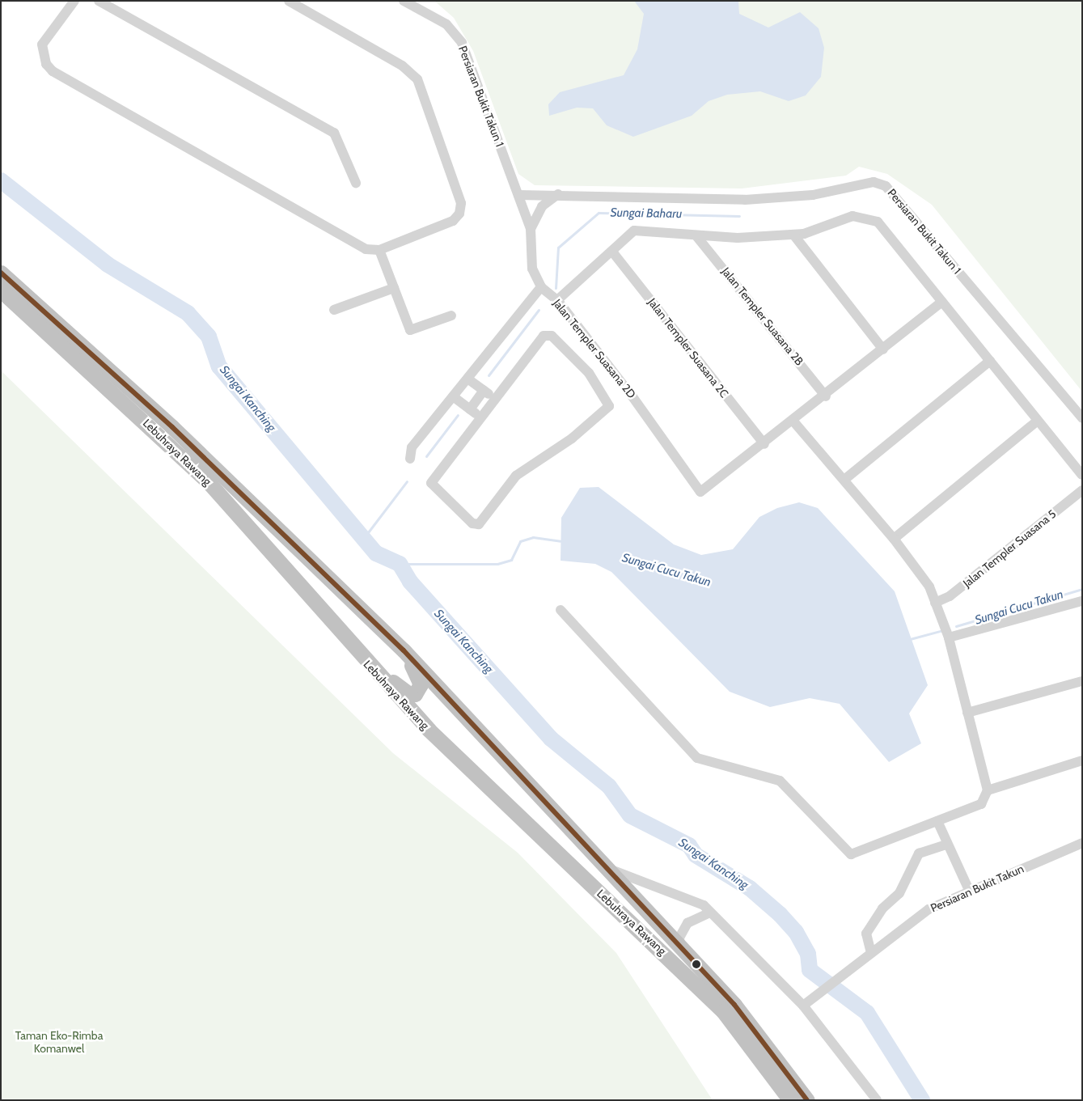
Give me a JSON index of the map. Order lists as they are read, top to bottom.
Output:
{
  "streets": {
    "highway": ["Lebuhraya Rawang"],
    "street": [
      "Persiaran Bukit Takun 1",
      "Jalan Templer Suasana 2B",
      "Jalan Templer Suasana 2C",
      "Jalan Templer Suasana 2D",
      "Jalan Templer Suasana 5",
      "Persiaran Bukit Takun"
    ]
  },
  "crossings": [
    ["Persiaran Bukit Takun 1", "Jalan Templer Suasana 2D"],
    ["Jalan Templer Suasana 2C", "Jalan Templer Suasana 2D"]
  ],
  "water": ["Sungai Baharu", "Sungai Kanching", "Sungai Cucu Takun"],
  "parks": ["Taman Eko-Rimba Komanwel"]
}
